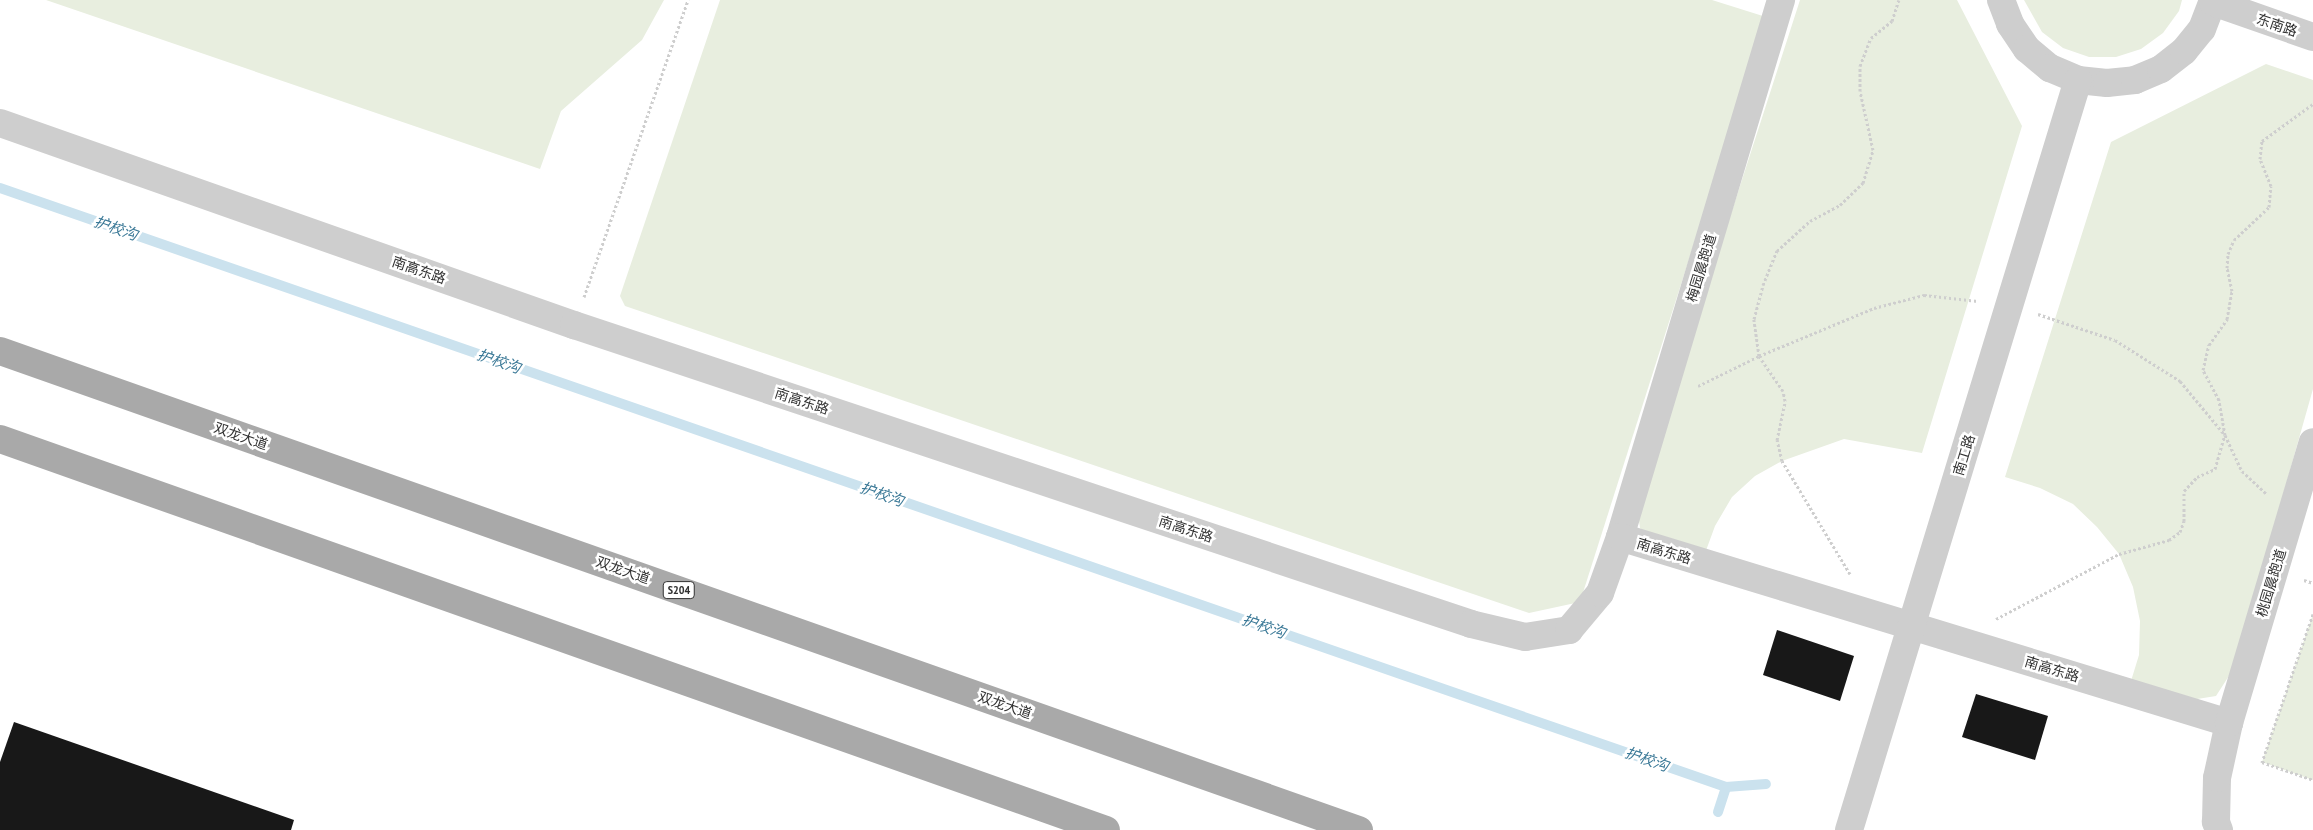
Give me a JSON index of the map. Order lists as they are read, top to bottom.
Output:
{
  "streets": {
    "main road": ["双龙大道", "S204"],
    "street": [
      "东南路",
      "梅园晨跑道",
      "南高东路",
      "南工路",
      "桃园晨跑道"
    ]
  },
  "crossings": [
    ["梅园晨跑道", "南高东路"],
    ["南高东路", "南工路"],
    ["南高东路", "桃园晨跑道"]
  ],
  "water": ["护校沟"]
}
